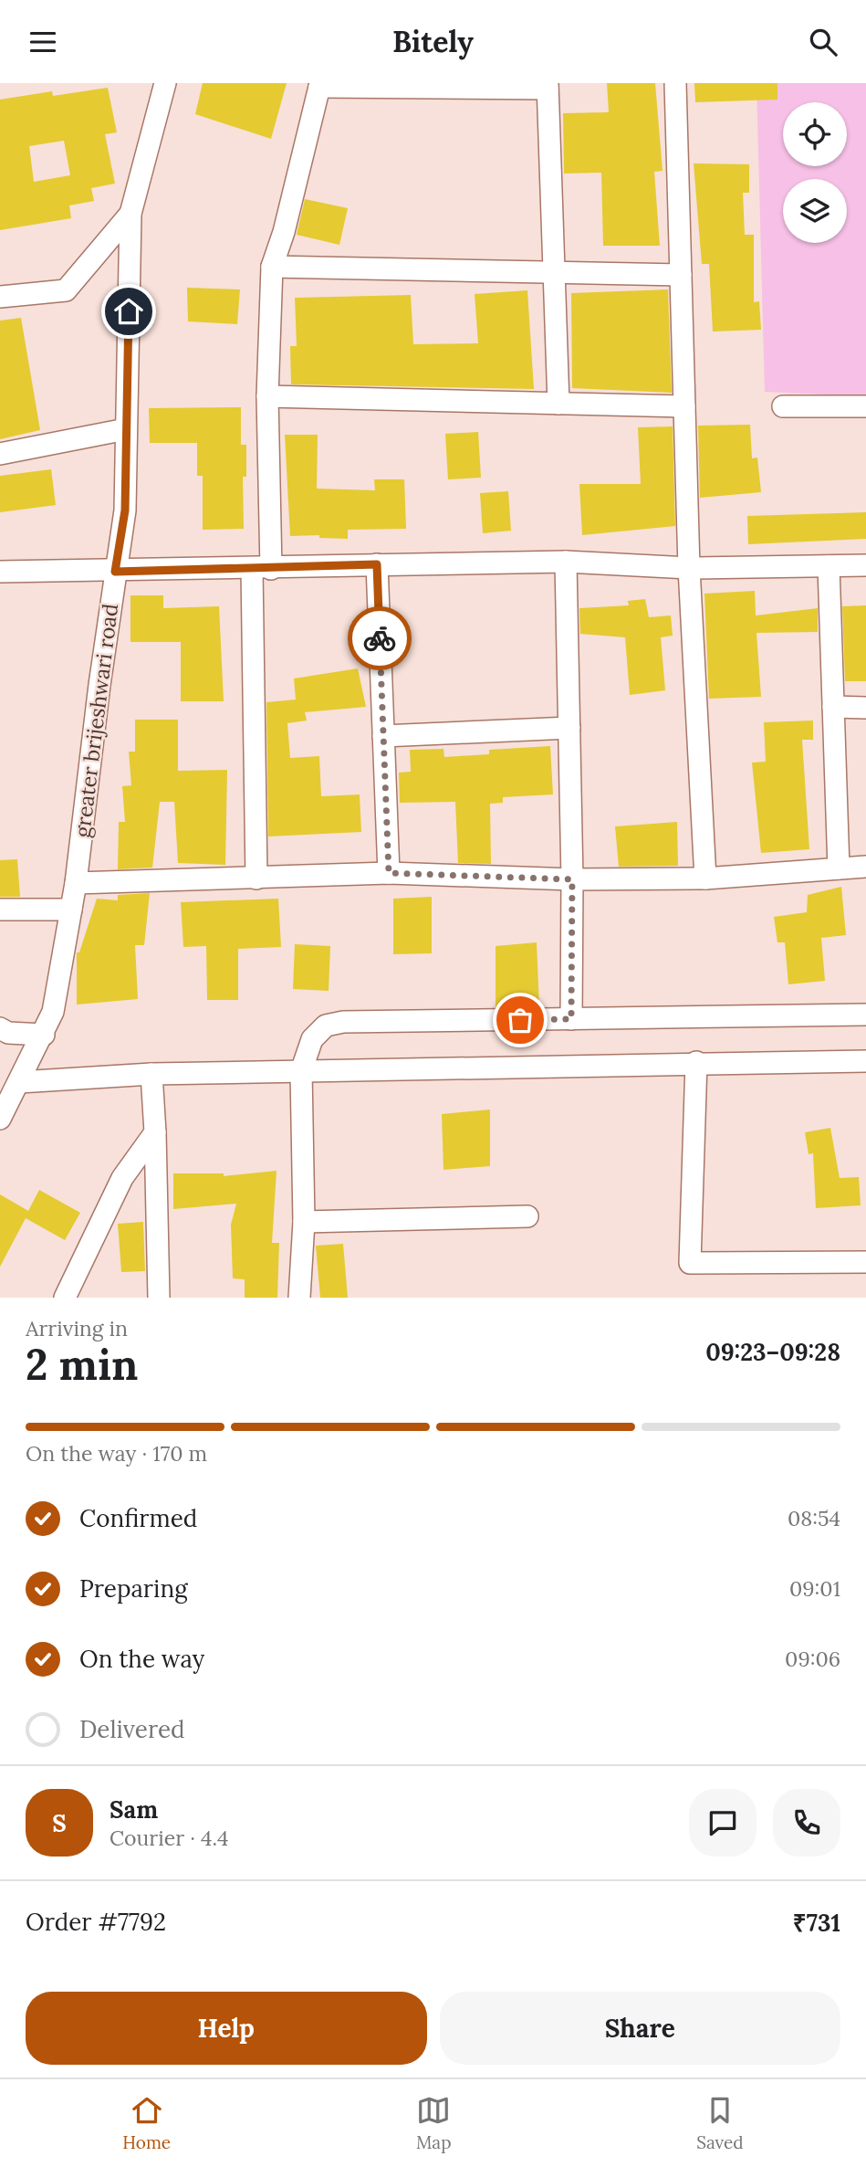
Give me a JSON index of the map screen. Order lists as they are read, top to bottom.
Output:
{
  "streets": {
    "street": ["greater brijeshwari road"]
  },
  "page": {
    "header": "Bitely",
    "heading": ["2 min", "Arriving in", "09:23–09:28"],
    "panel": [
      "Sam",
      "Courier · 4.4",
      "Order #7792",
      "₹731"
    ],
    "bar": "On the way · 170 m",
    "list": [
      ["Confirmed", "08:54"],
      ["Preparing", "09:01"],
      ["On the way", "09:06"],
      "Delivered"
    ],
    "round": "S",
    "buttons": ["Help", "Share"],
    "tabs": ["Home", "Map", "Saved"]
  }
}
